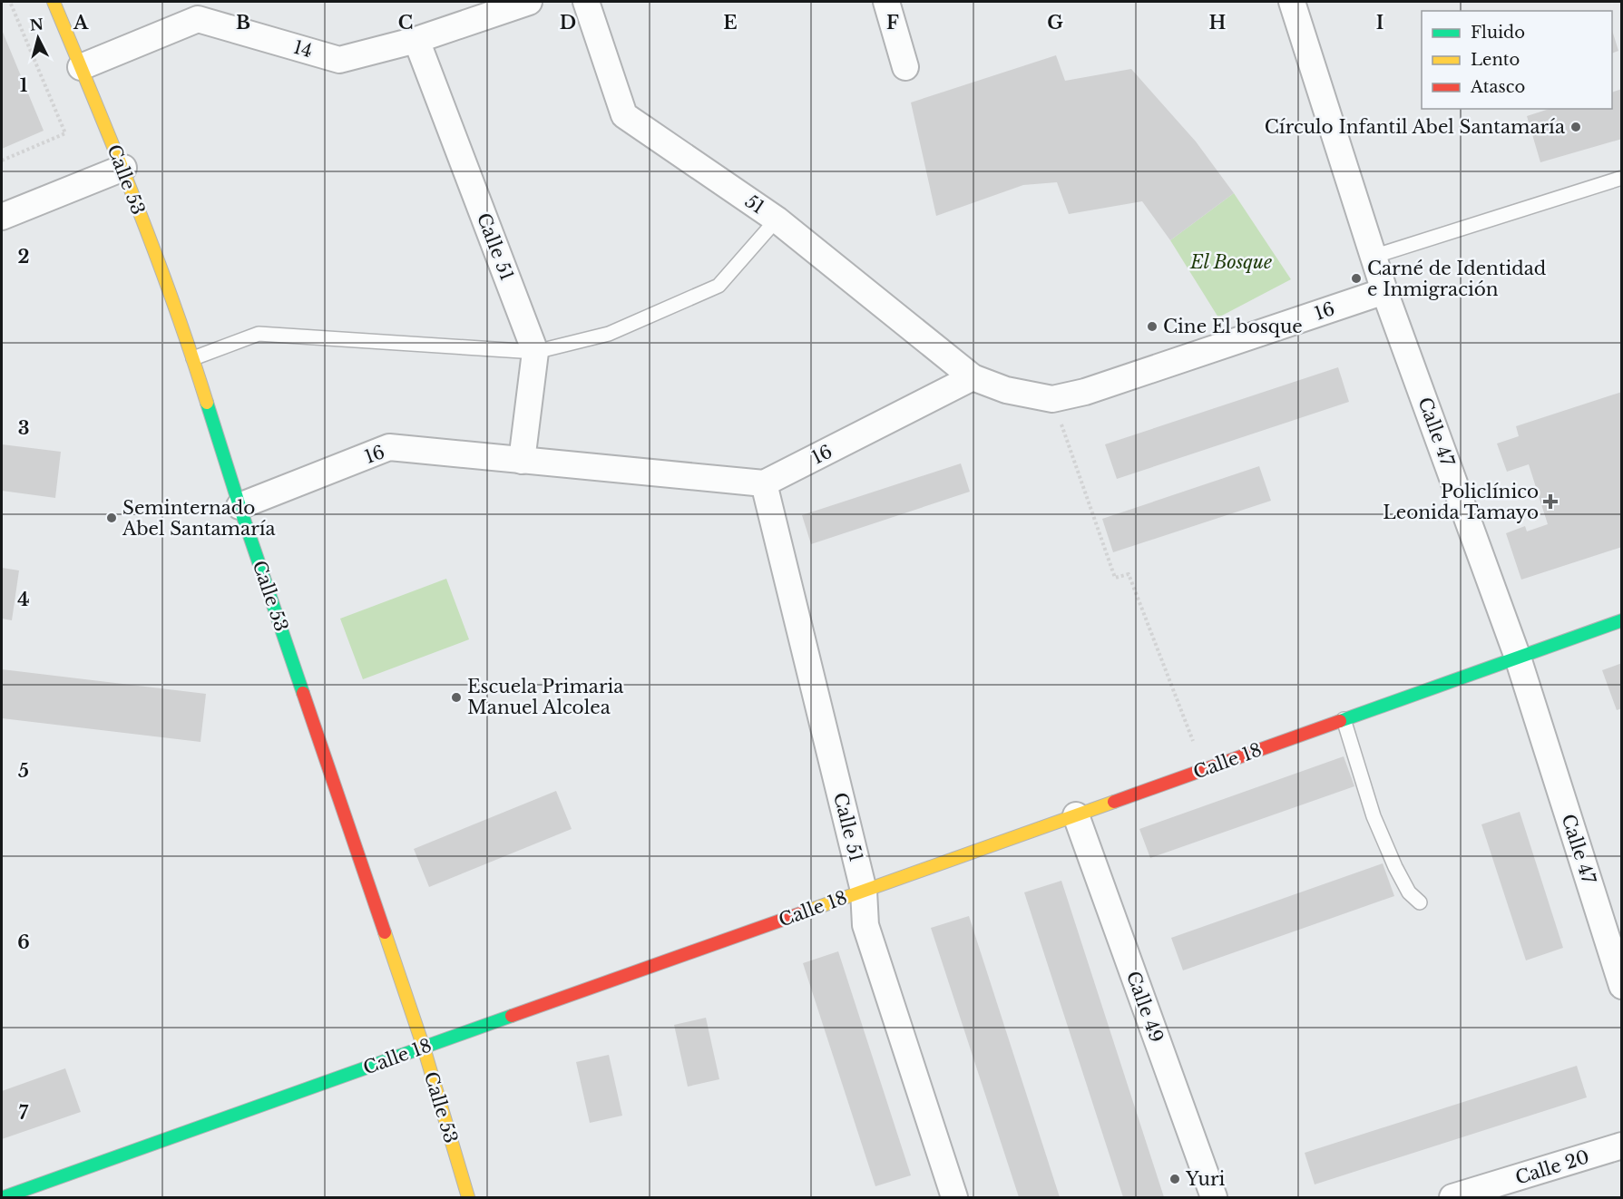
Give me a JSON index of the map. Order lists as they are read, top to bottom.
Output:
{
  "streets": {
    "street": [
      "14",
      "Calle 53",
      "51",
      "Calle 51",
      "16",
      "Calle 47",
      "Calle 18",
      "Calle 49",
      "Calle 20"
    ]
  },
  "crossings": [
    ["14", "Calle 53"],
    ["14", "Calle 51"],
    ["Calle 53", "16"],
    ["Calle 53", "Calle 18"],
    ["51", "16"],
    ["Calle 51", "16"],
    ["Calle 51", "Calle 18"],
    ["16", "Calle 47"],
    ["Calle 47", "Calle 18"],
    ["Calle 18", "Calle 49"]
  ],
  "parks": ["El Bosque"],
  "places": {
    "other": [
      "Círculo Infantil Abel Santamaría",
      "Carné de Identidad e Inmigración",
      "Cine El bosque",
      "Seminternado Abel Santamaría",
      "Escuela Primaria Manuel Alcolea",
      "Yuri"
    ],
    "health": ["Policlínico Leonida Tamayo"]
  },
  "legend": ["Fluido", "Lento", "Atasco"],
  "north": "top",
  "grid": {
    "columns": [
      "A",
      "B",
      "C",
      "D",
      "E",
      "F",
      "G",
      "H",
      "I"
    ],
    "rows": [
      "1",
      "2",
      "3",
      "4",
      "5",
      "6",
      "7"
    ]
  }
}
